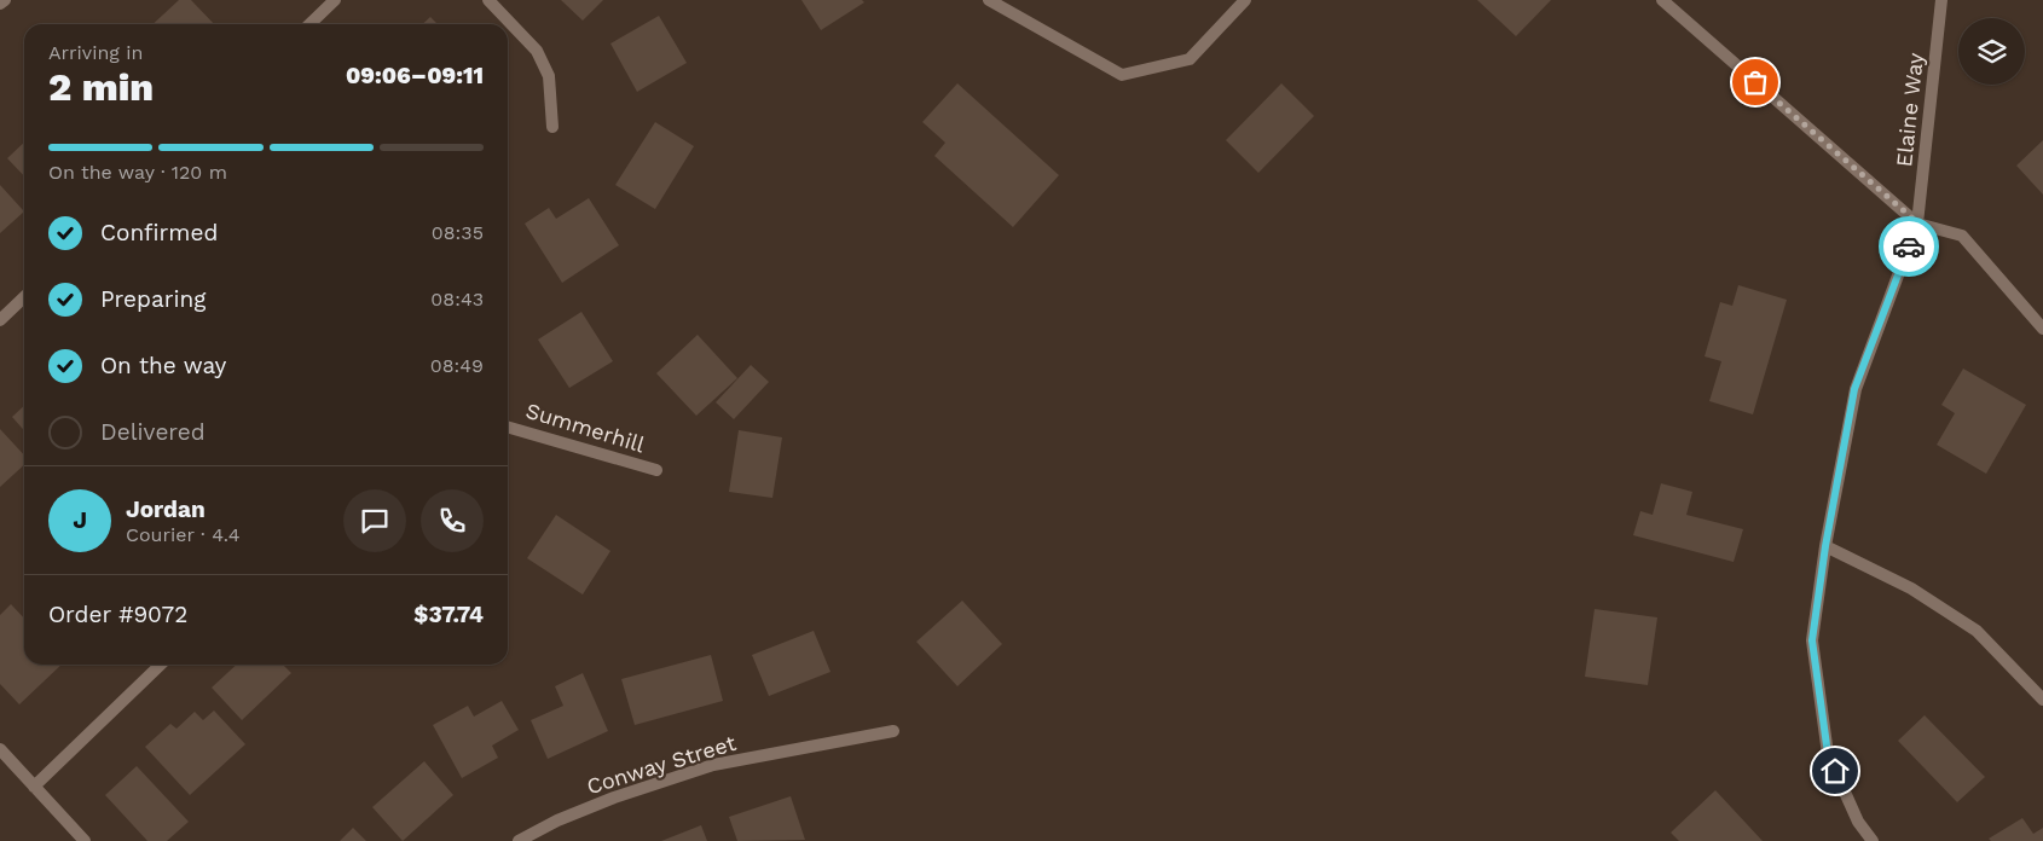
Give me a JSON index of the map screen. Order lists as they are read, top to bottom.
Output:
{
  "streets": {
    "street": ["Elaine Way", "Summerhill", "Conway Street"]
  },
  "page": {
    "heading": ["2 min", "Arriving in", "09:06–09:11"],
    "panel": [
      "Jordan",
      "Courier · 4.4",
      "Order #9072",
      "$37.74"
    ],
    "bar": "On the way · 120 m",
    "list": [
      ["Confirmed", "08:35"],
      ["Preparing", "08:43"],
      ["On the way", "08:49"],
      "Delivered"
    ],
    "round": "J"
  }
}
